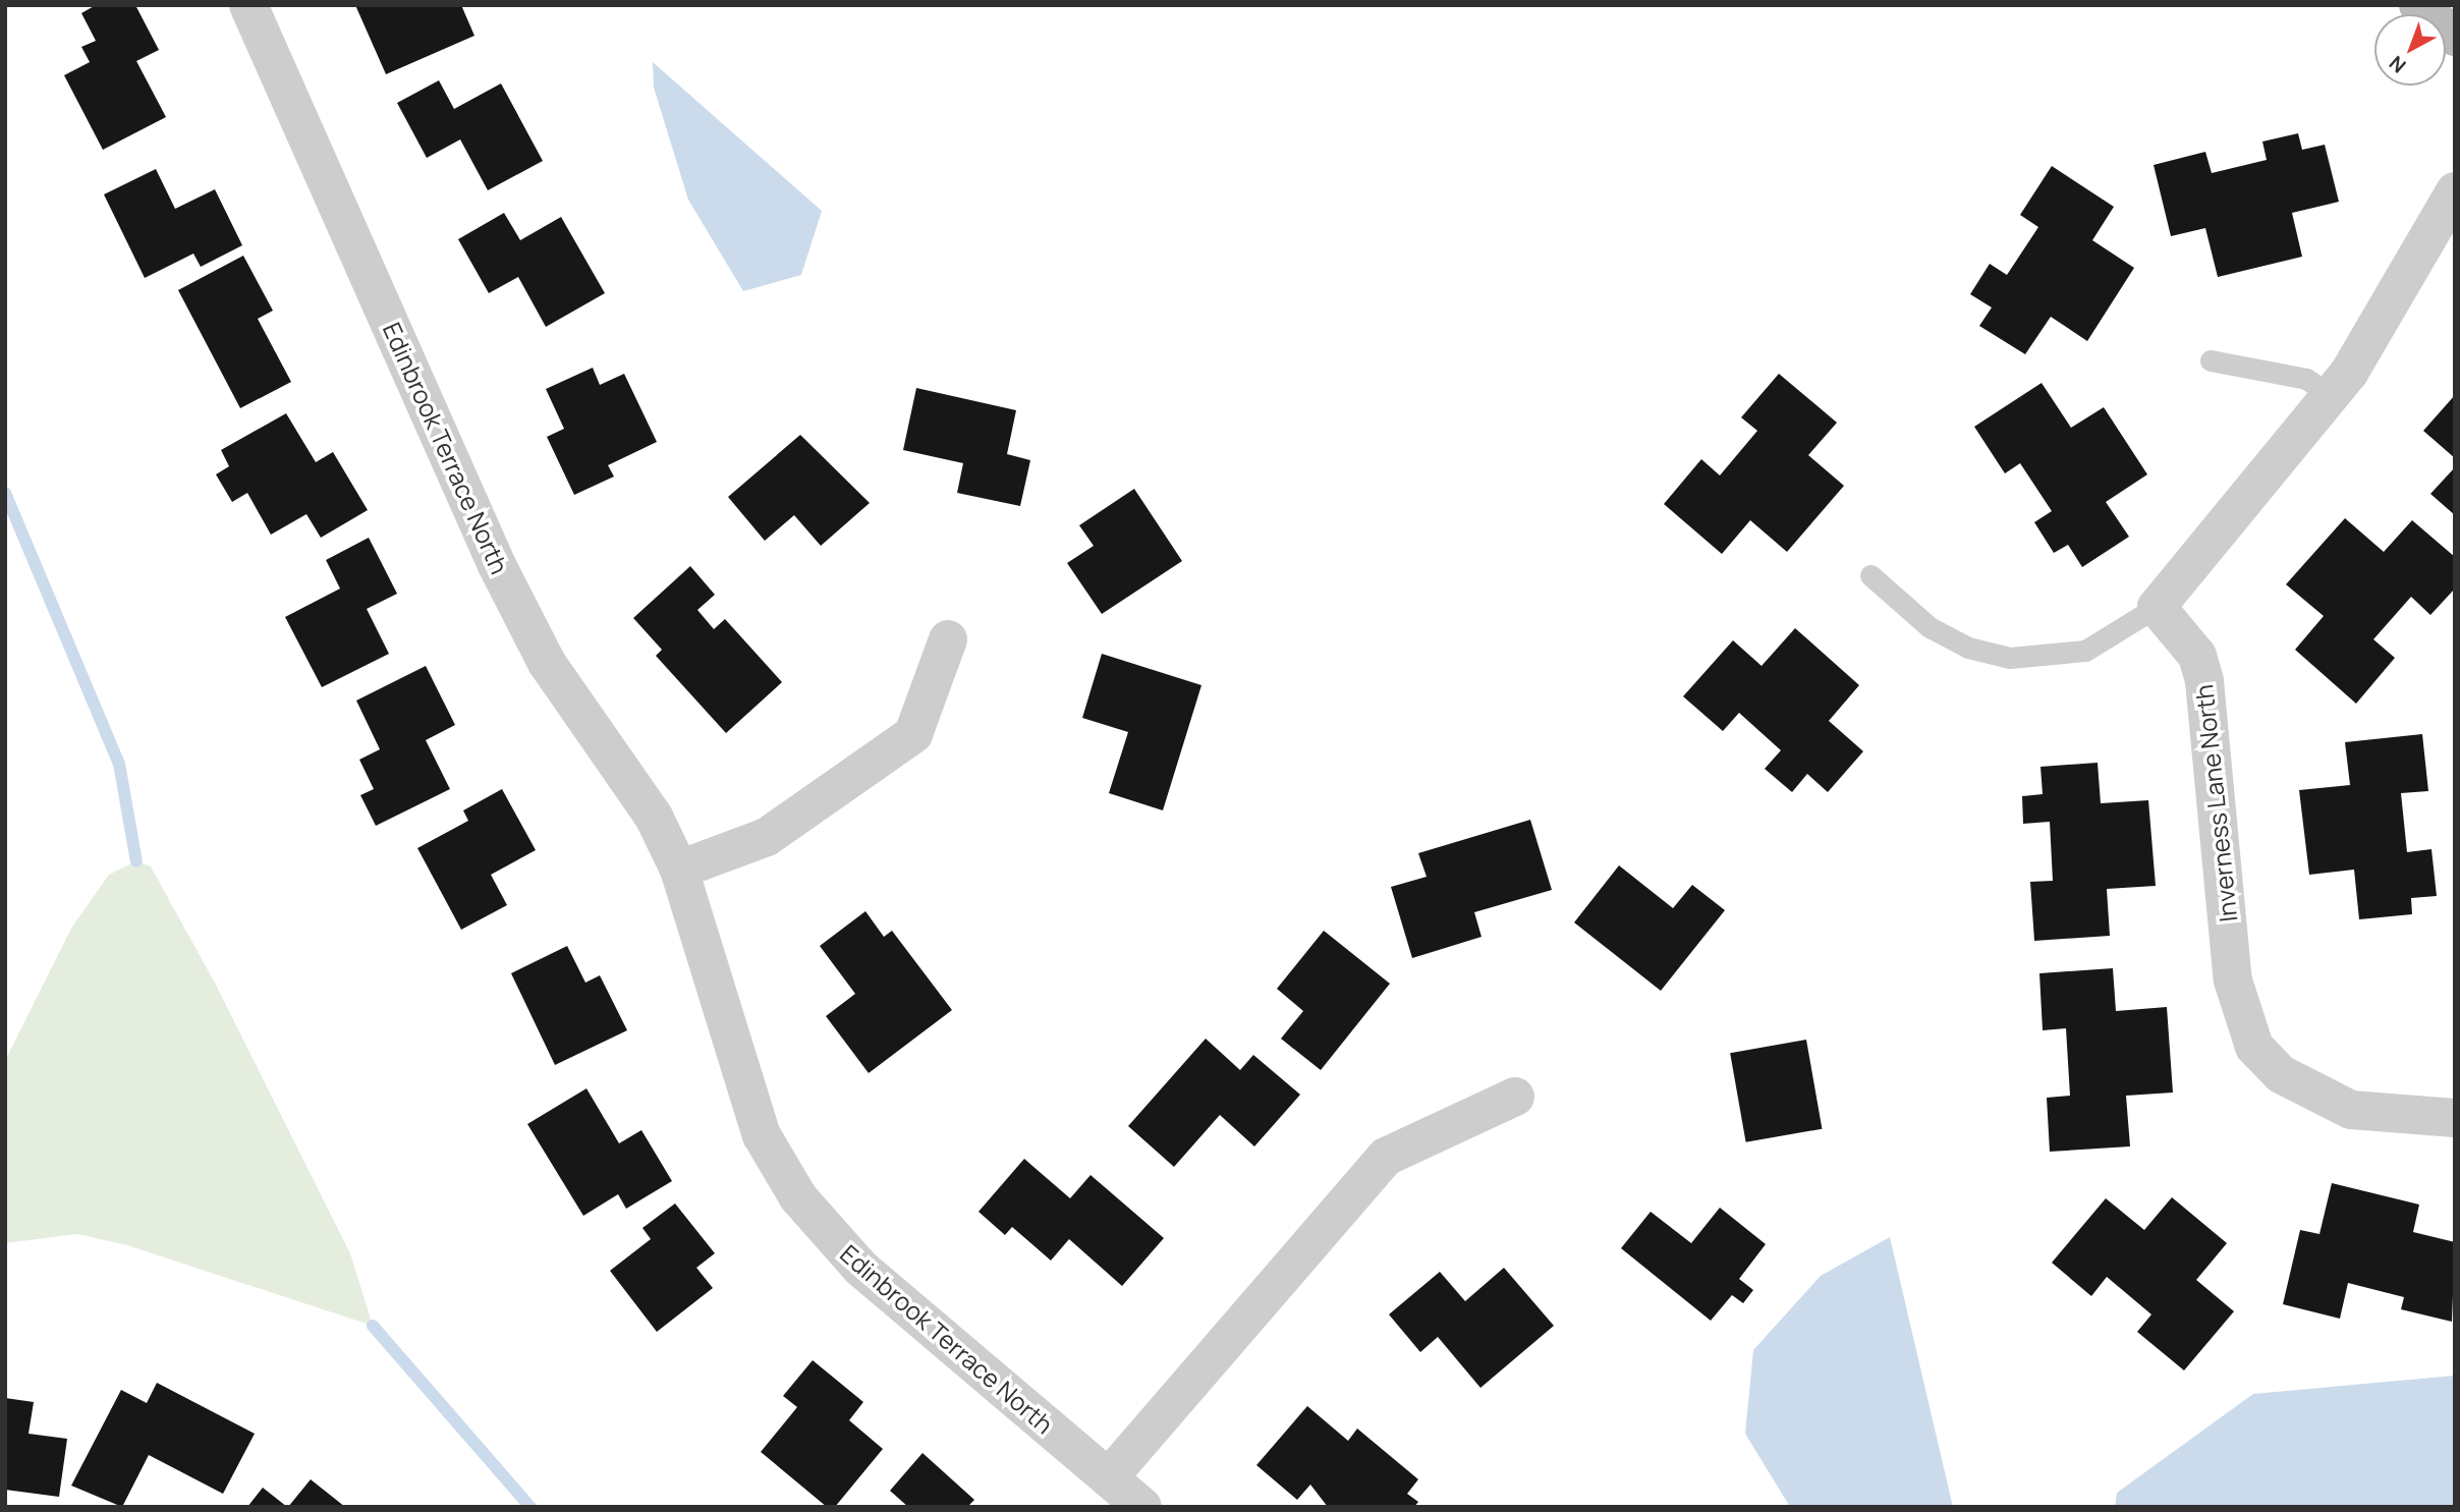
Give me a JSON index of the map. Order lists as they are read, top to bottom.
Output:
{
  "streets": {
    "street": ["Edinbrook Terrace North", "Inverness Lane North"]
  },
  "north": "bottom left"
}
